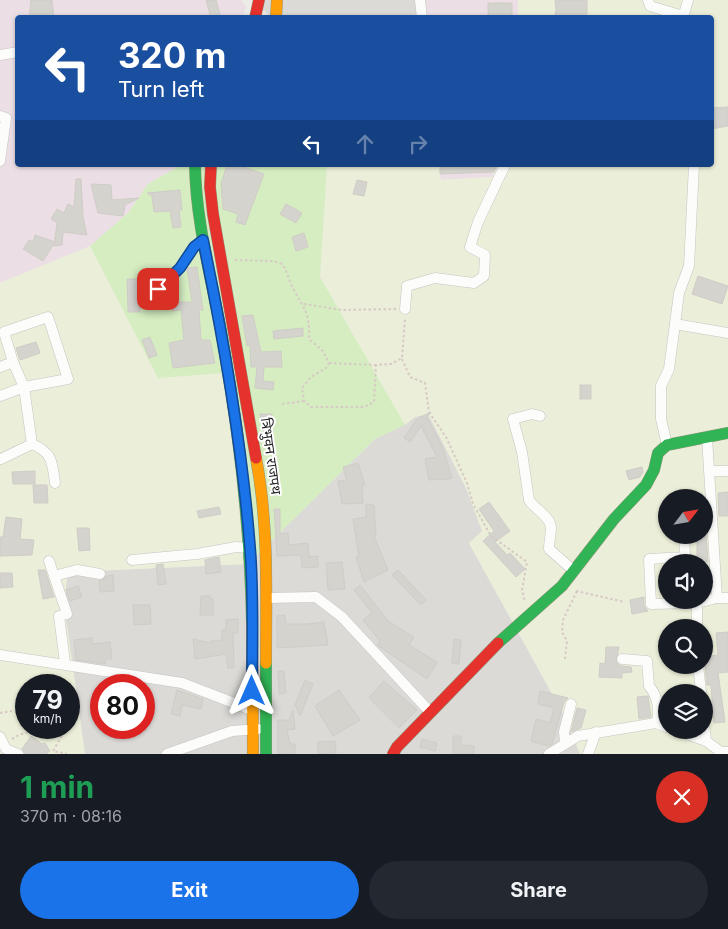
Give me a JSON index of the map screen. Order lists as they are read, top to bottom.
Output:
{
  "streets": {
    "main road": ["त्रिभुवन राजपथ"]
  },
  "north": "top right",
  "page": {
    "turn": ["320 m", "Turn left"],
    "speed": "79 km/h",
    "limit": "80",
    "heading": ["1 min", "370 m · 08:16"],
    "buttons": ["Exit", "Share"]
  }
}
